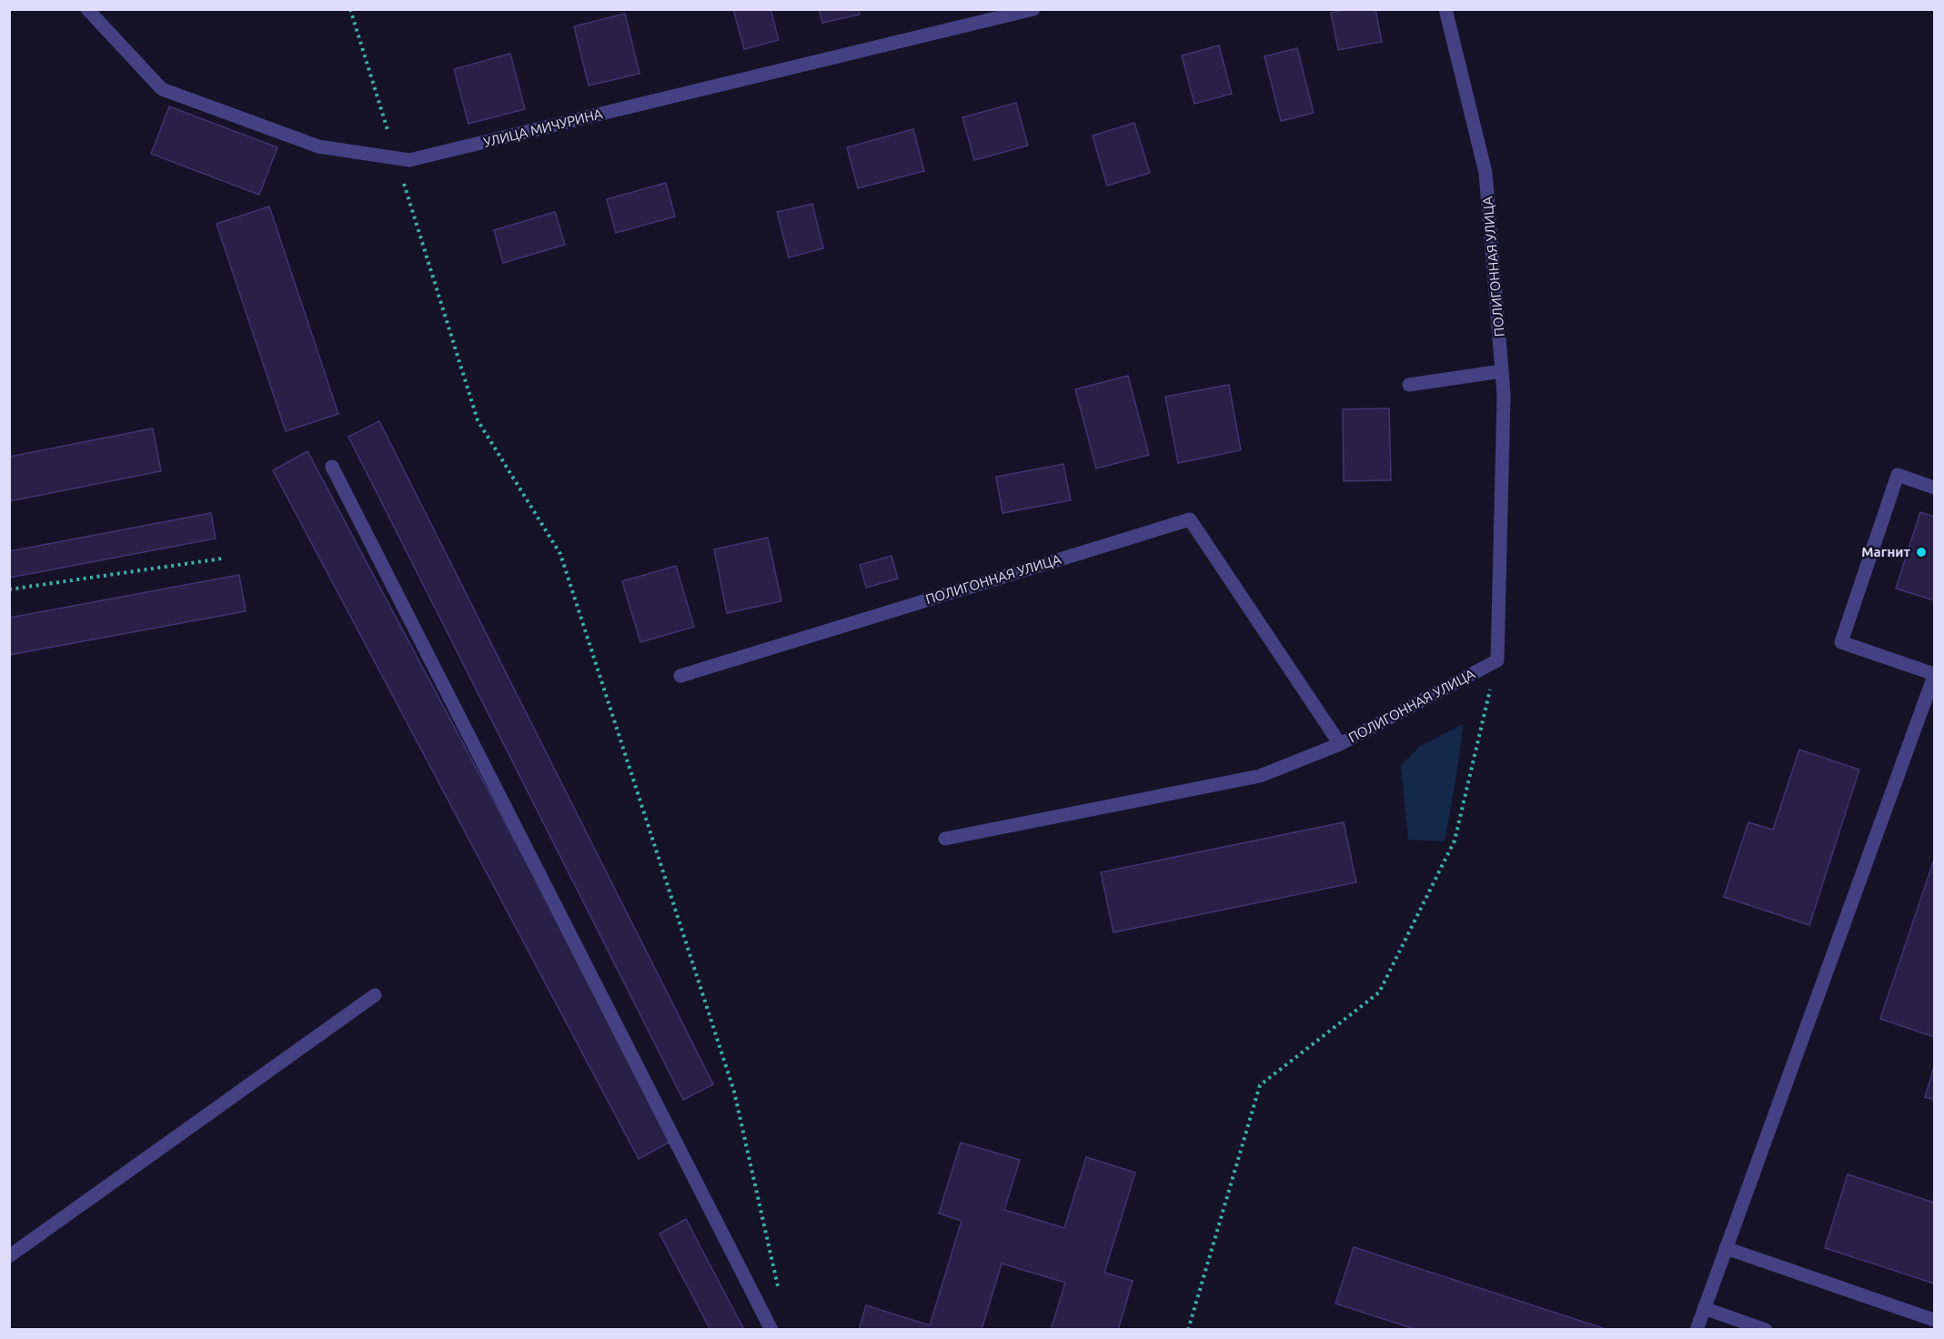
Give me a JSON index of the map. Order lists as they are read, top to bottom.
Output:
{
  "streets": {
    "street": ["УЛИЦА МИЧУРИНА", "ПОЛИГОННАЯ УЛИЦА"]
  },
  "places": ["Магнит"]
}
